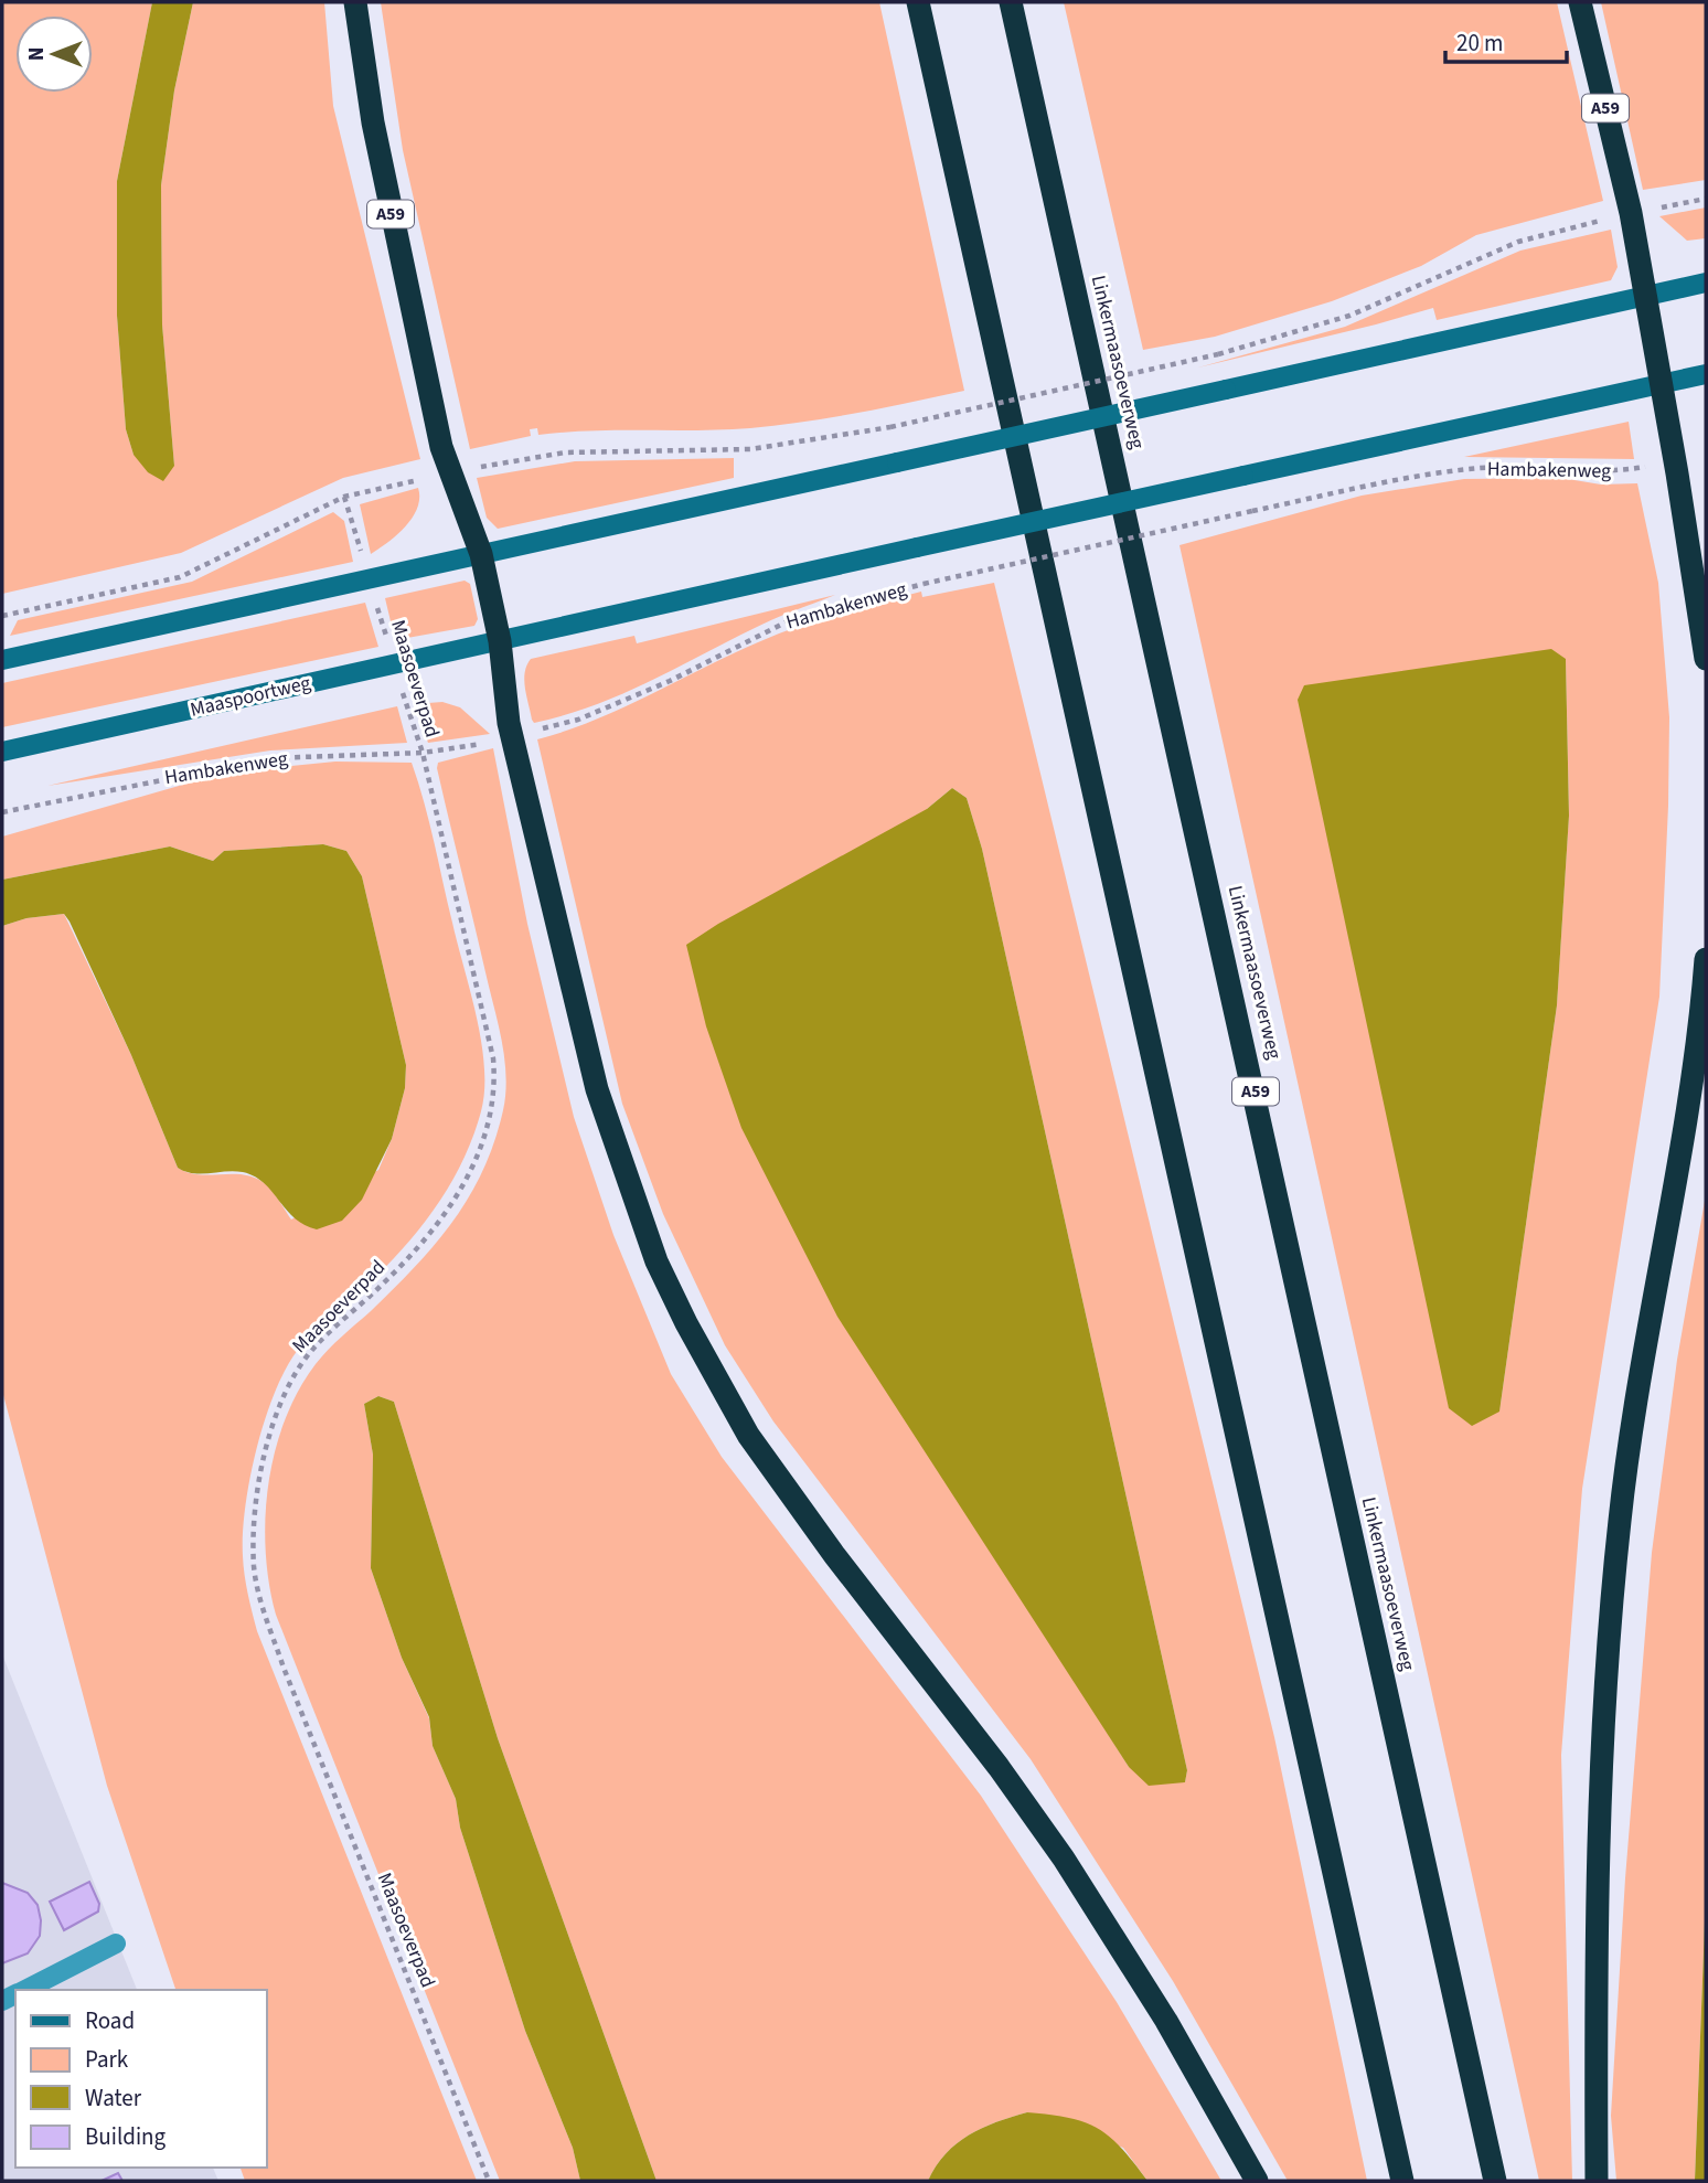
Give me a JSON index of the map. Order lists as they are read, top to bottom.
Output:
{
  "streets": {
    "highway": ["A59", "Linkermaasoeverweg"],
    "main road": ["Hambakenweg", "Maaspoortweg"],
    "path": ["Maasoeverpad"]
  },
  "crossings": [
    ["Hambakenweg", "Maasoeverpad"],
    ["Hambakenweg", "Maaspoortweg"],
    ["Maasoeverpad", "Maaspoortweg"]
  ],
  "legend": [
    "Road",
    "Park",
    "Water",
    "Building"
  ],
  "scale_bar": "20 m",
  "north": "left"
}
